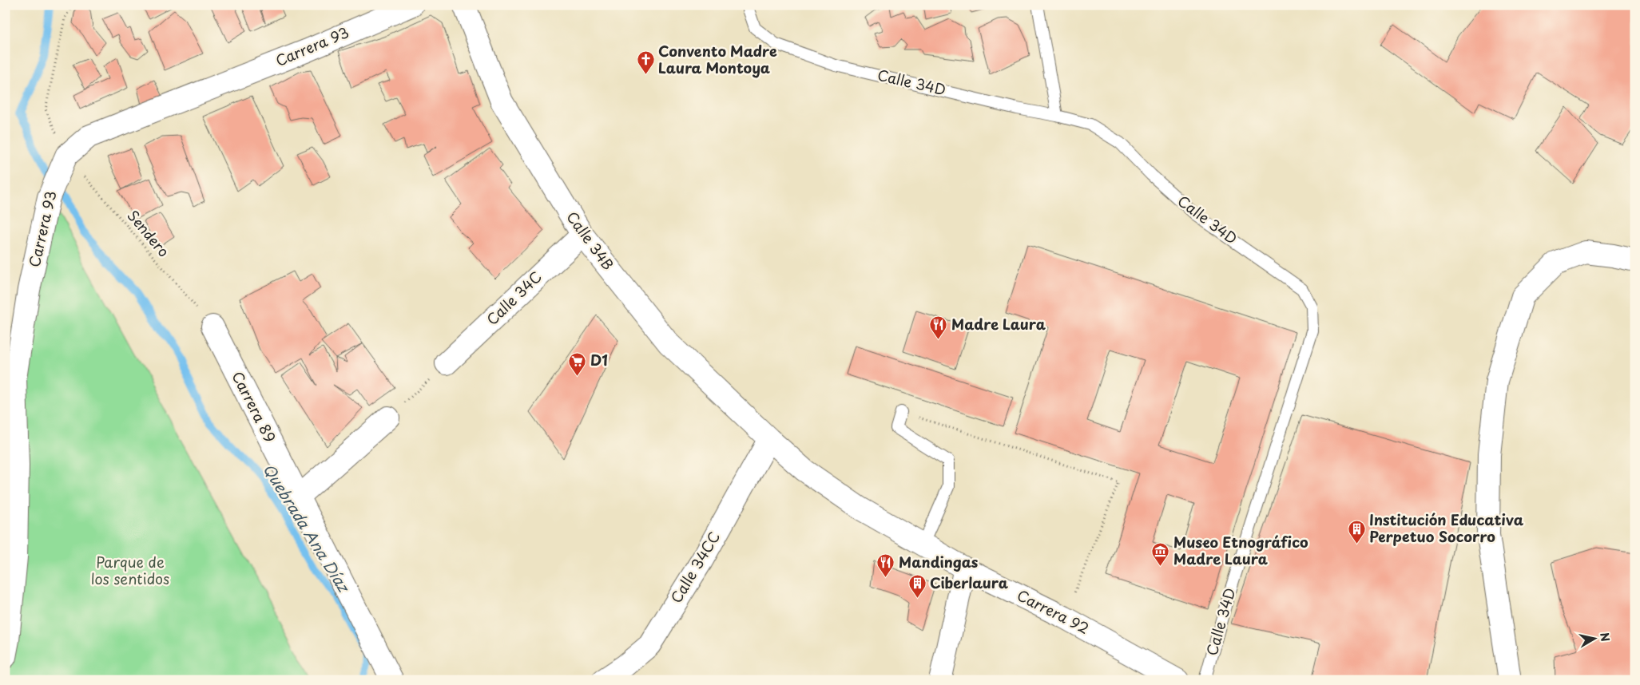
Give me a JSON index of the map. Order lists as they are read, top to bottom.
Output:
{
  "streets": {
    "street": [
      "Carrera 93",
      "Calle 34B",
      "Calle 34C",
      "Carrera 89",
      "Calle 34CC",
      "Carrera 92"
    ],
    "lane": ["Calle 34D"],
    "path": ["Sendero"]
  },
  "crossings": [
    ["Carrera 93", "Sendero"],
    ["Sendero", "Carrera 89"],
    ["Calle 34B", "Calle 34C"],
    ["Calle 34B", "Calle 34CC"],
    ["Calle 34B", "Carrera 92"],
    ["Calle 34CC", "Carrera 92"]
  ],
  "water": ["Quebrada Ana Díaz"],
  "parks": ["Parque de los sentidos"],
  "places": {
    "church": ["Convento Madre Laura Montoya"],
    "restaurant": ["Madre Laura", "Mandingas"],
    "supermarket": ["D1"],
    "building": ["Institución Educativa Perpetuo Socorro", "Ciberlaura"],
    "museum": ["Museo Etnográfico Madre Laura"]
  },
  "north": "right"
}
